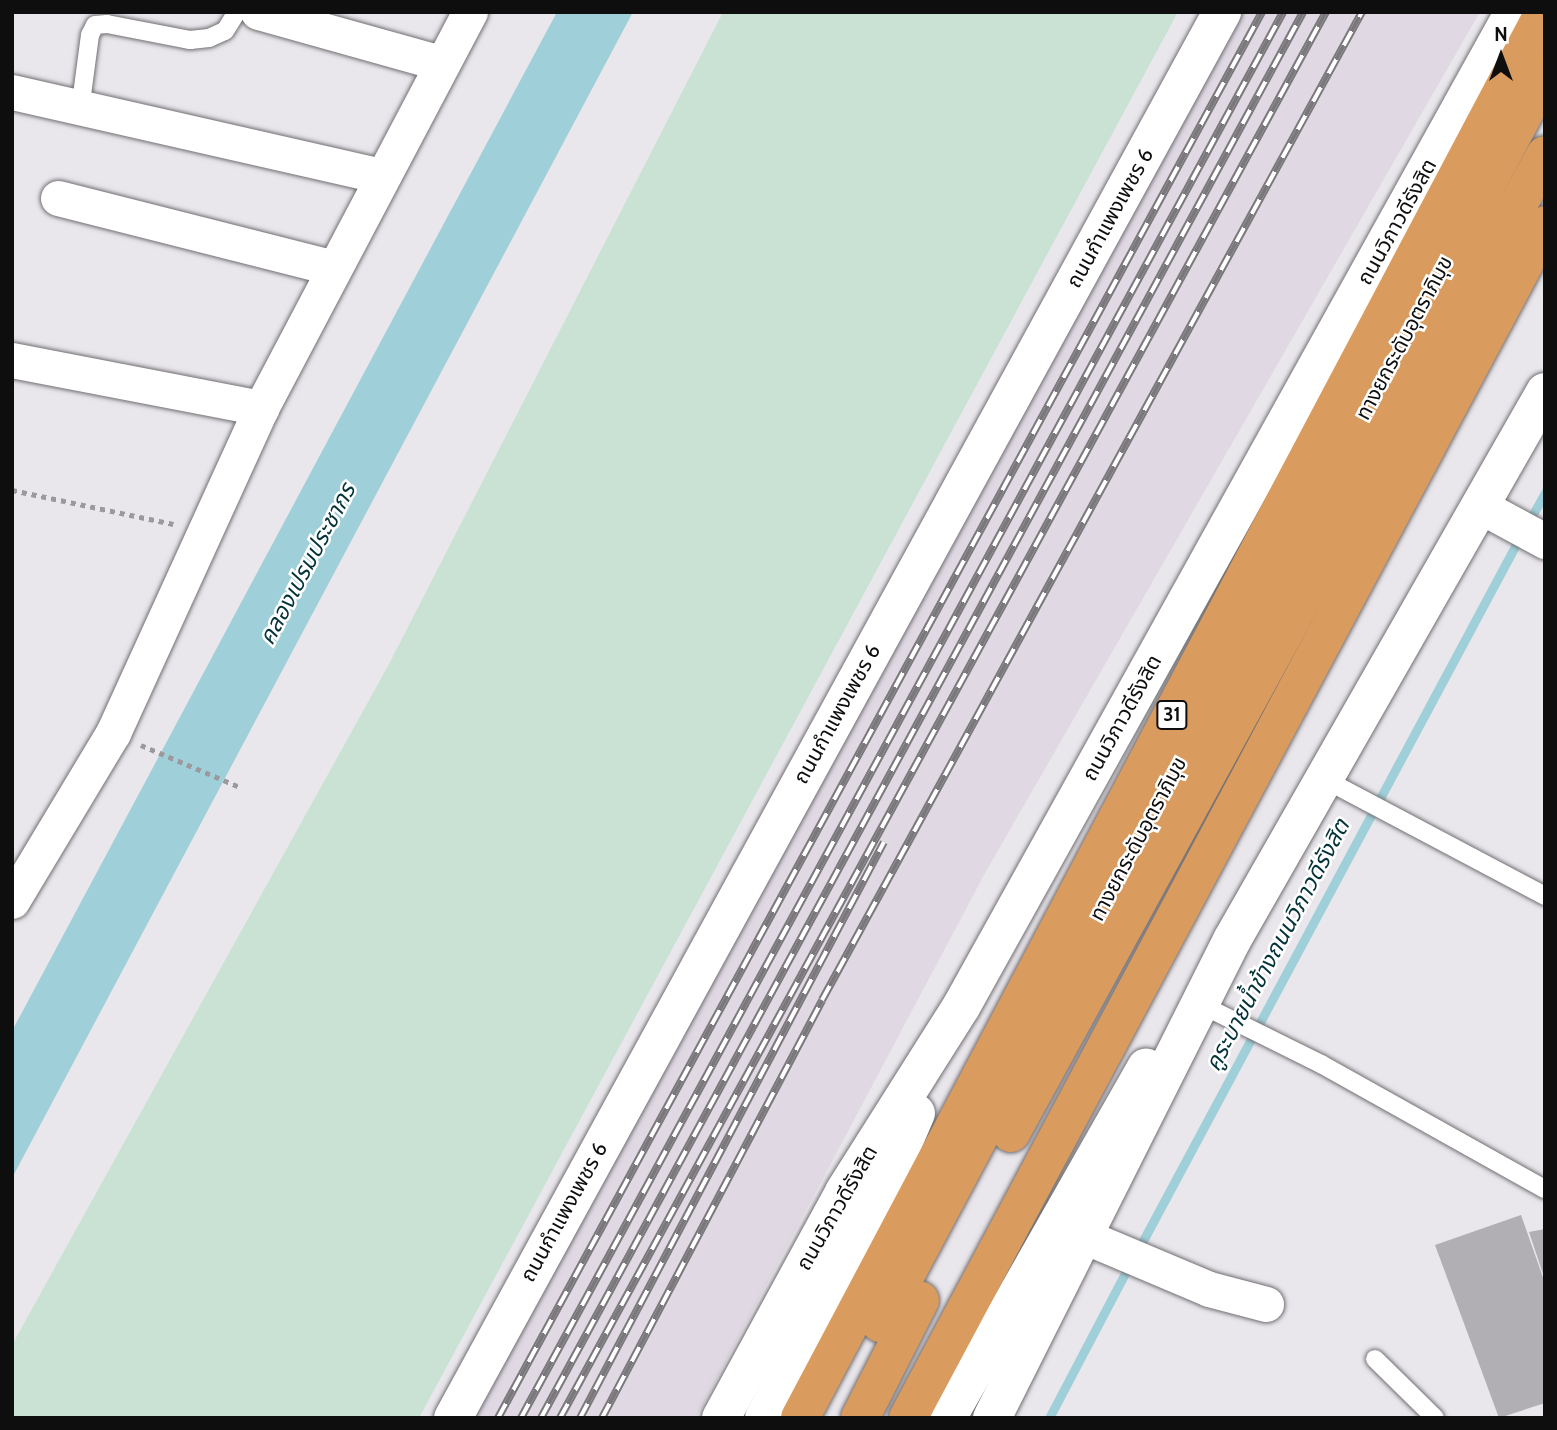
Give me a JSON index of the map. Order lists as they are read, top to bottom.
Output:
{
  "streets": {
    "highway": ["ถนนวิภาวดีรังสิต", "ทางยกระดับอุตราภิมุข", "31"],
    "main road": ["ถนนกำแพงเพชร 6"]
  },
  "water": ["คลองเปรมประชากร", "คูระบายน้ำข้างถนนวิภาวดีรังสิต"],
  "north": "top"
}
